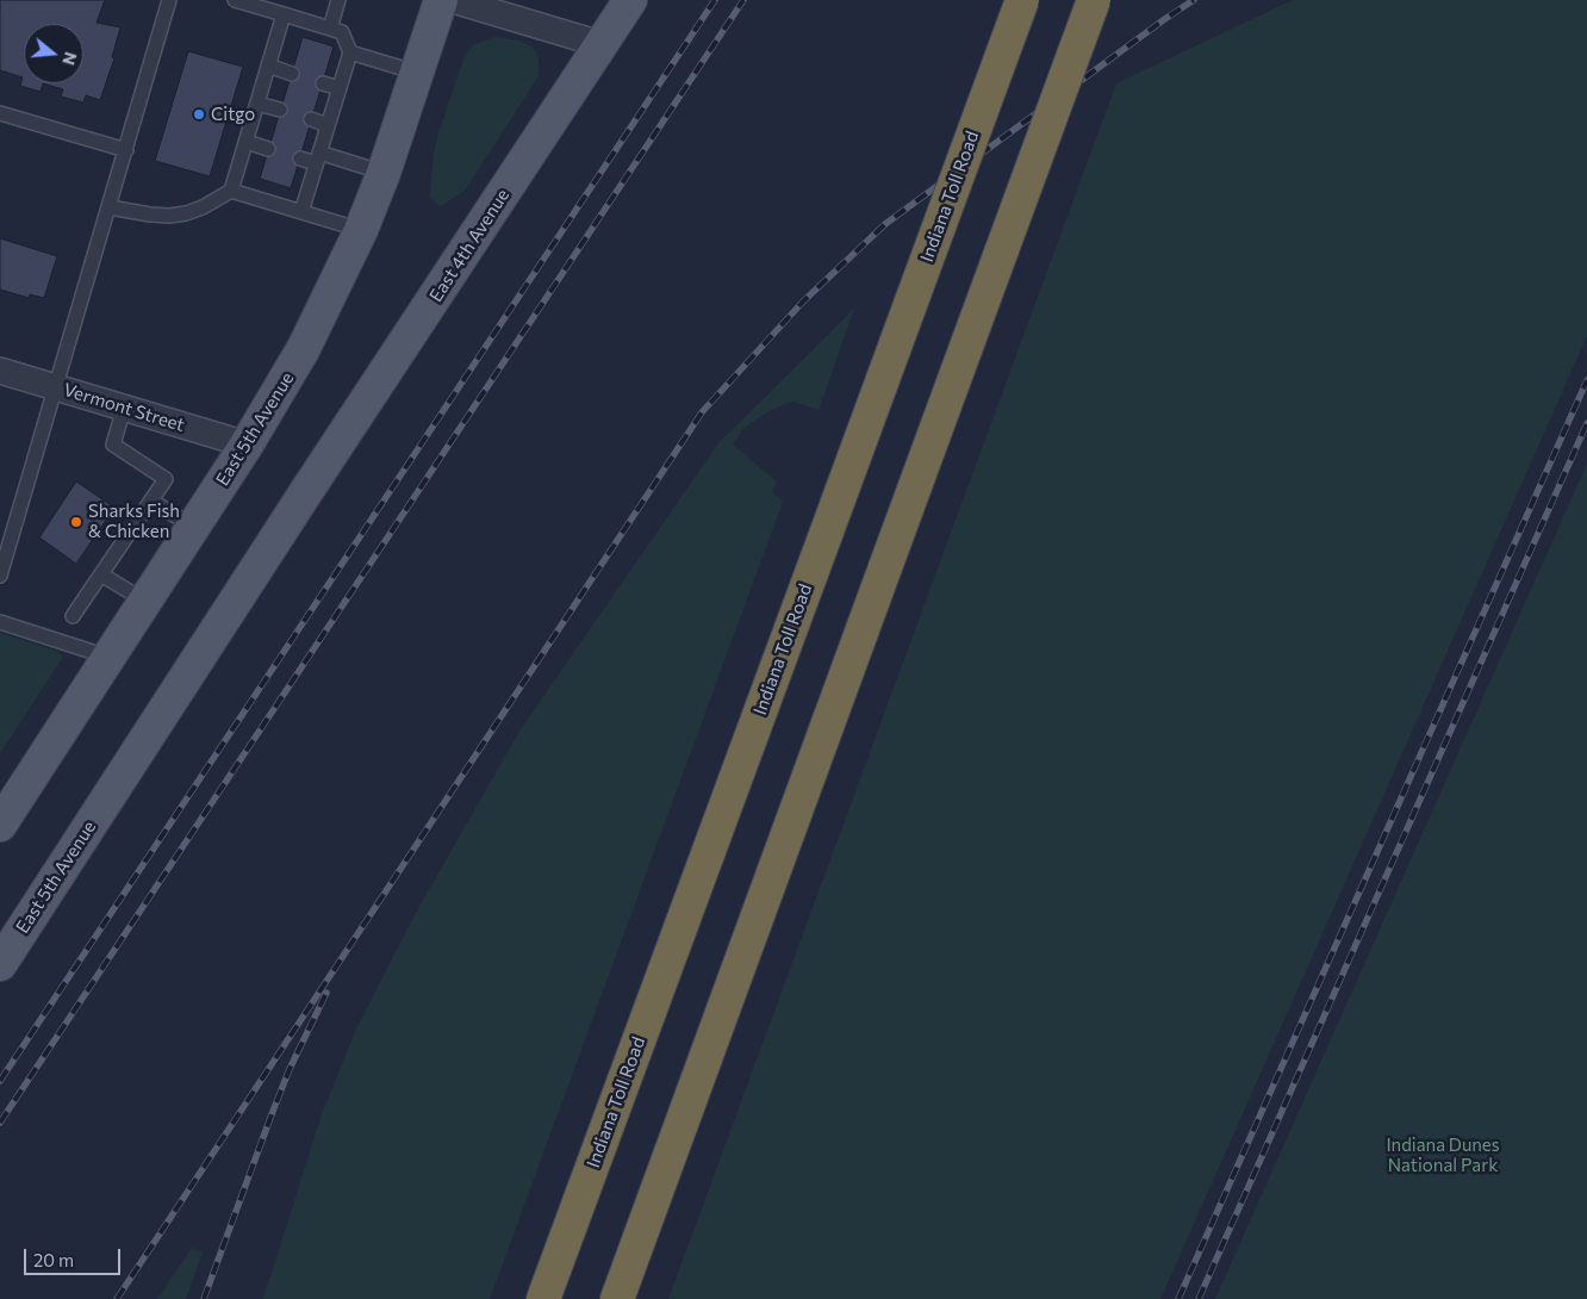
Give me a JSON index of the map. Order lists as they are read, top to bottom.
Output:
{
  "streets": {
    "highway": ["Indiana Toll Road"],
    "main road": ["East 4th Avenue", "East 5th Avenue"],
    "street": ["Vermont Street"]
  },
  "crossings": [
    ["East 4th Avenue", "East 5th Avenue"],
    ["Vermont Street", "East 5th Avenue"]
  ],
  "parks": ["Indiana Dunes National Park"],
  "places": ["Citgo", "Sharks Fish & Chicken"],
  "scale_bar": "20 m",
  "north": "right"
}
